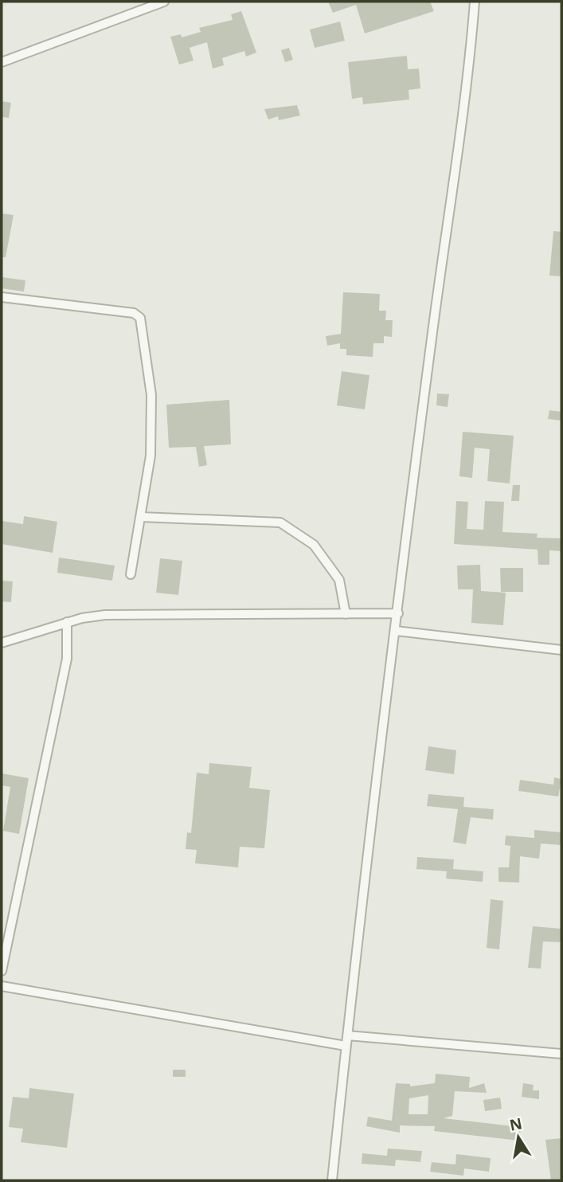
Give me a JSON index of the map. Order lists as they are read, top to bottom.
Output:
{
  "north": "top"
}
